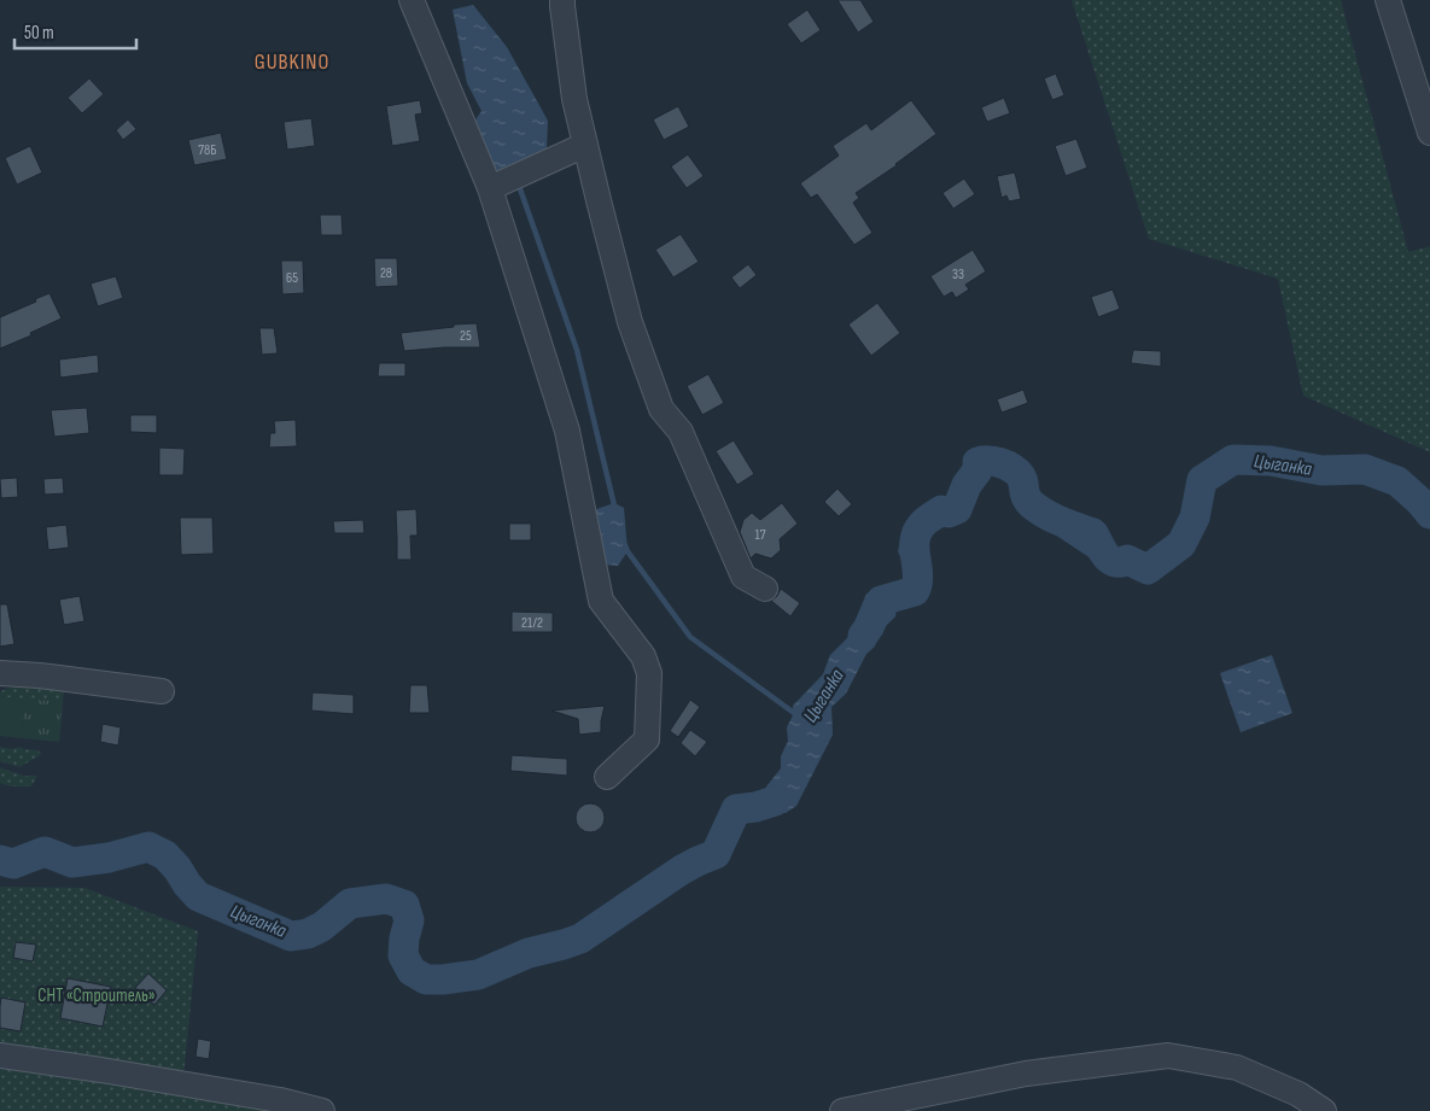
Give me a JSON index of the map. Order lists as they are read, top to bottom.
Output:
{
  "districts": ["GUBKINO"],
  "water": ["Цыганка"],
  "parks": ["СНТ «Строитель»"],
  "house_numbers": [
    "78Б",
    "28",
    "33",
    "65",
    "25",
    "17",
    "21/2"
  ],
  "scale_bar": "50 m"
}
